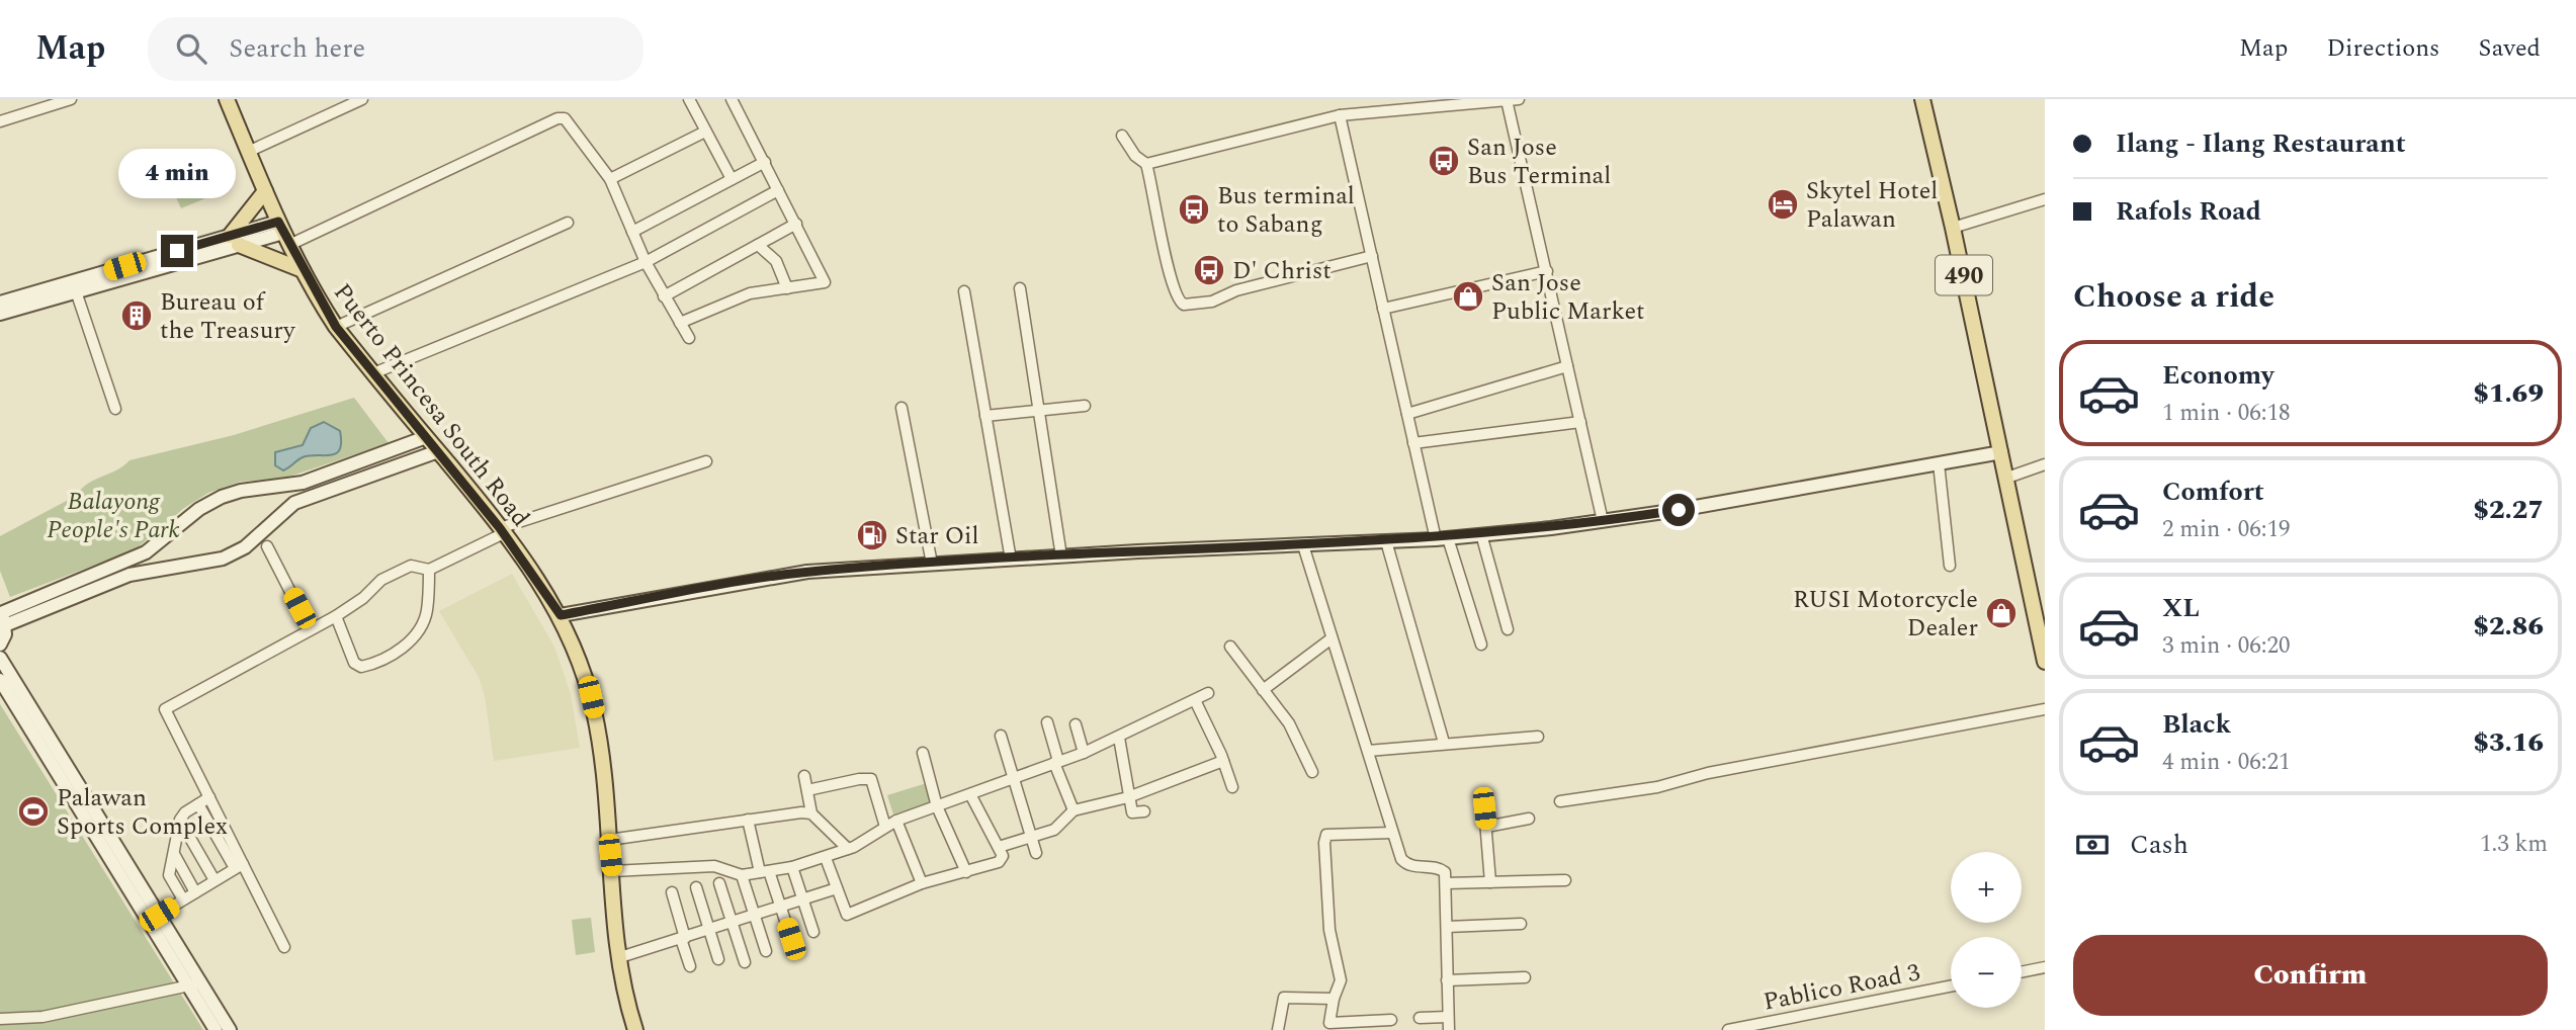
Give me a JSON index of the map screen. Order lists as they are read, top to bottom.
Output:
{
  "streets": {
    "main road": ["490", "Puerto Princesa South Road"],
    "street": ["Pablico Road 3"]
  },
  "parks": ["Balayong People's Park"],
  "places": {
    "bus stop": ["San Jose Bus Terminal", "Bus terminal to Sabang", "D' Christ"],
    "hotel": ["Skytel Hotel Palawan"],
    "shop": ["San Jose Public Market", "RUSI Motorcycle Dealer"],
    "building": ["Bureau of the Treasury"],
    "fuel station": ["Star Oil"],
    "sports": ["Palawan Sports Complex"]
  },
  "page": {
    "header": "Map",
    "search": "Search here",
    "nav": ["Map", "Directions", "Saved"],
    "banner": ["Ilang - Ilang Restaurant", "Rafols Road"],
    "bubble": "4 min",
    "heading": "Choose a ride",
    "list": [
      {
        "name": "Economy",
        "note": "1 min · 06:18",
        "value": "$1.69"
      },
      {
        "name": "Comfort",
        "note": "2 min · 06:19",
        "value": "$2.27"
      },
      {
        "name": "XL",
        "note": "3 min · 06:20",
        "value": "$2.86"
      },
      {
        "name": "Black",
        "note": "4 min · 06:21",
        "value": "$3.16"
      }
    ],
    "pay": ["Cash", "1.3 km"],
    "map_buttons": ["+", "−"],
    "buttons": "Confirm"
  }
}
